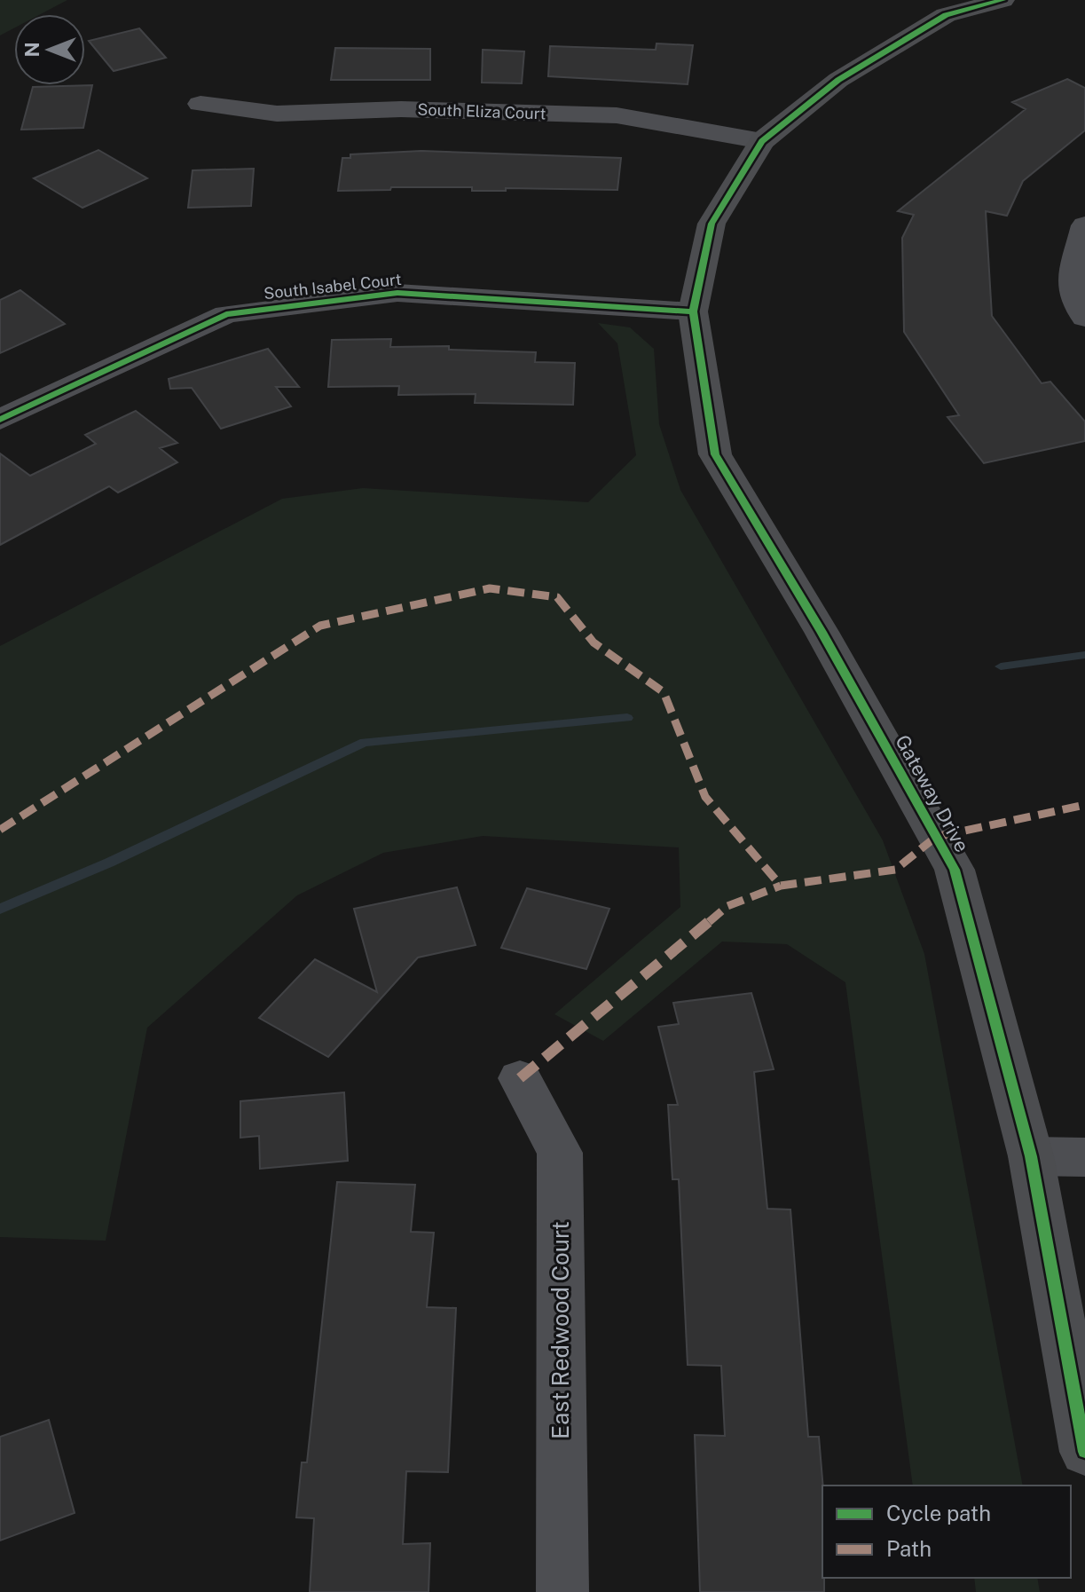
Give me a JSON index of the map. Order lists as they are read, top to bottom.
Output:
{
  "streets": {
    "street": [
      "South Eliza Court",
      "South Isabel Court",
      "Gateway Drive",
      "East Redwood Court"
    ]
  },
  "crossings": [
    ["South Isabel Court", "Gateway Drive"]
  ],
  "legend": ["Cycle path", "Path"],
  "north": "left"
}
